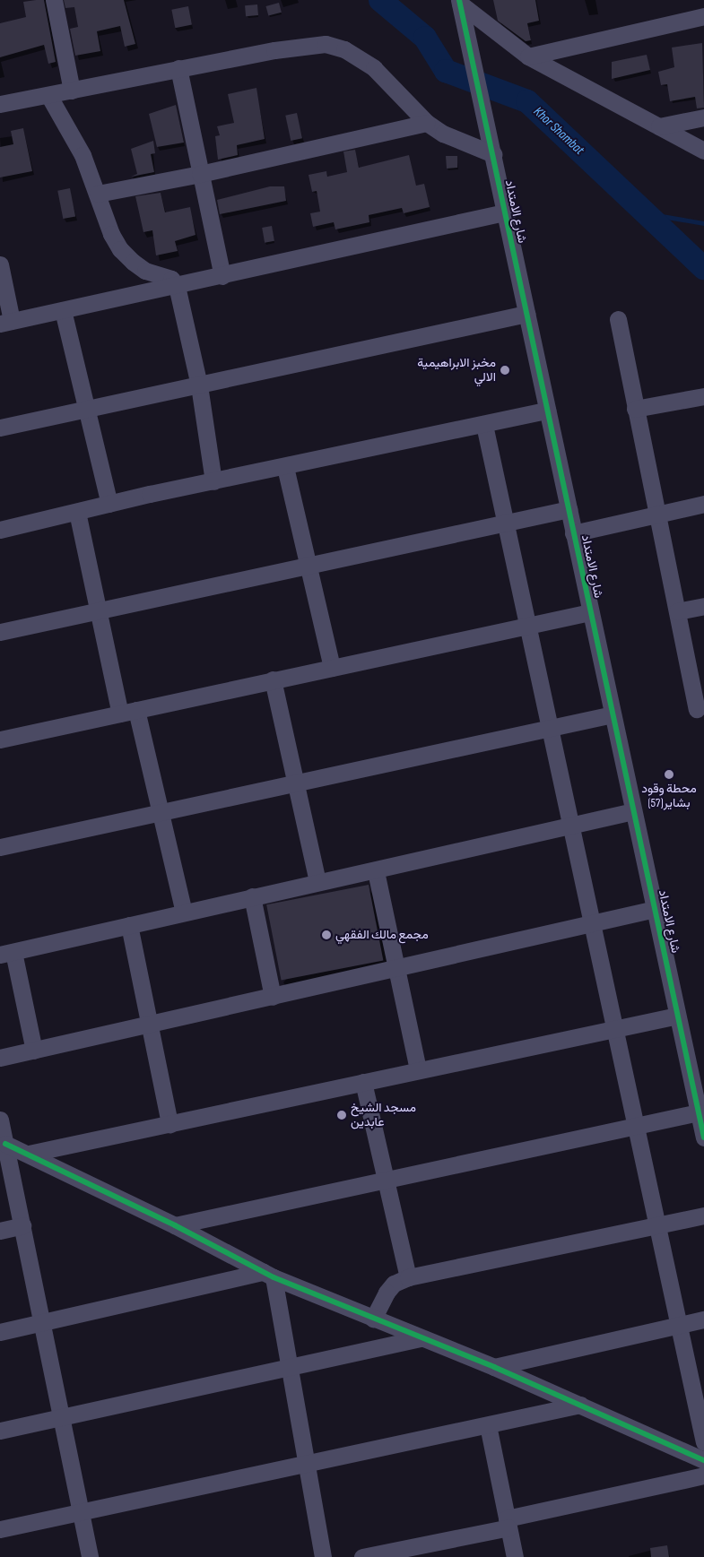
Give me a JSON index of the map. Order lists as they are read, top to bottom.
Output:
{
  "streets": {
    "street": ["شارع الامتداد"]
  },
  "water": ["Khor Shambat"],
  "places": [
    "مخبز الابراهيمية الالي",
    "محطة وقود بشاير(57)",
    "مجمع مالك الفقهي",
    "مسجد الشيخ عابدين"
  ]
}
